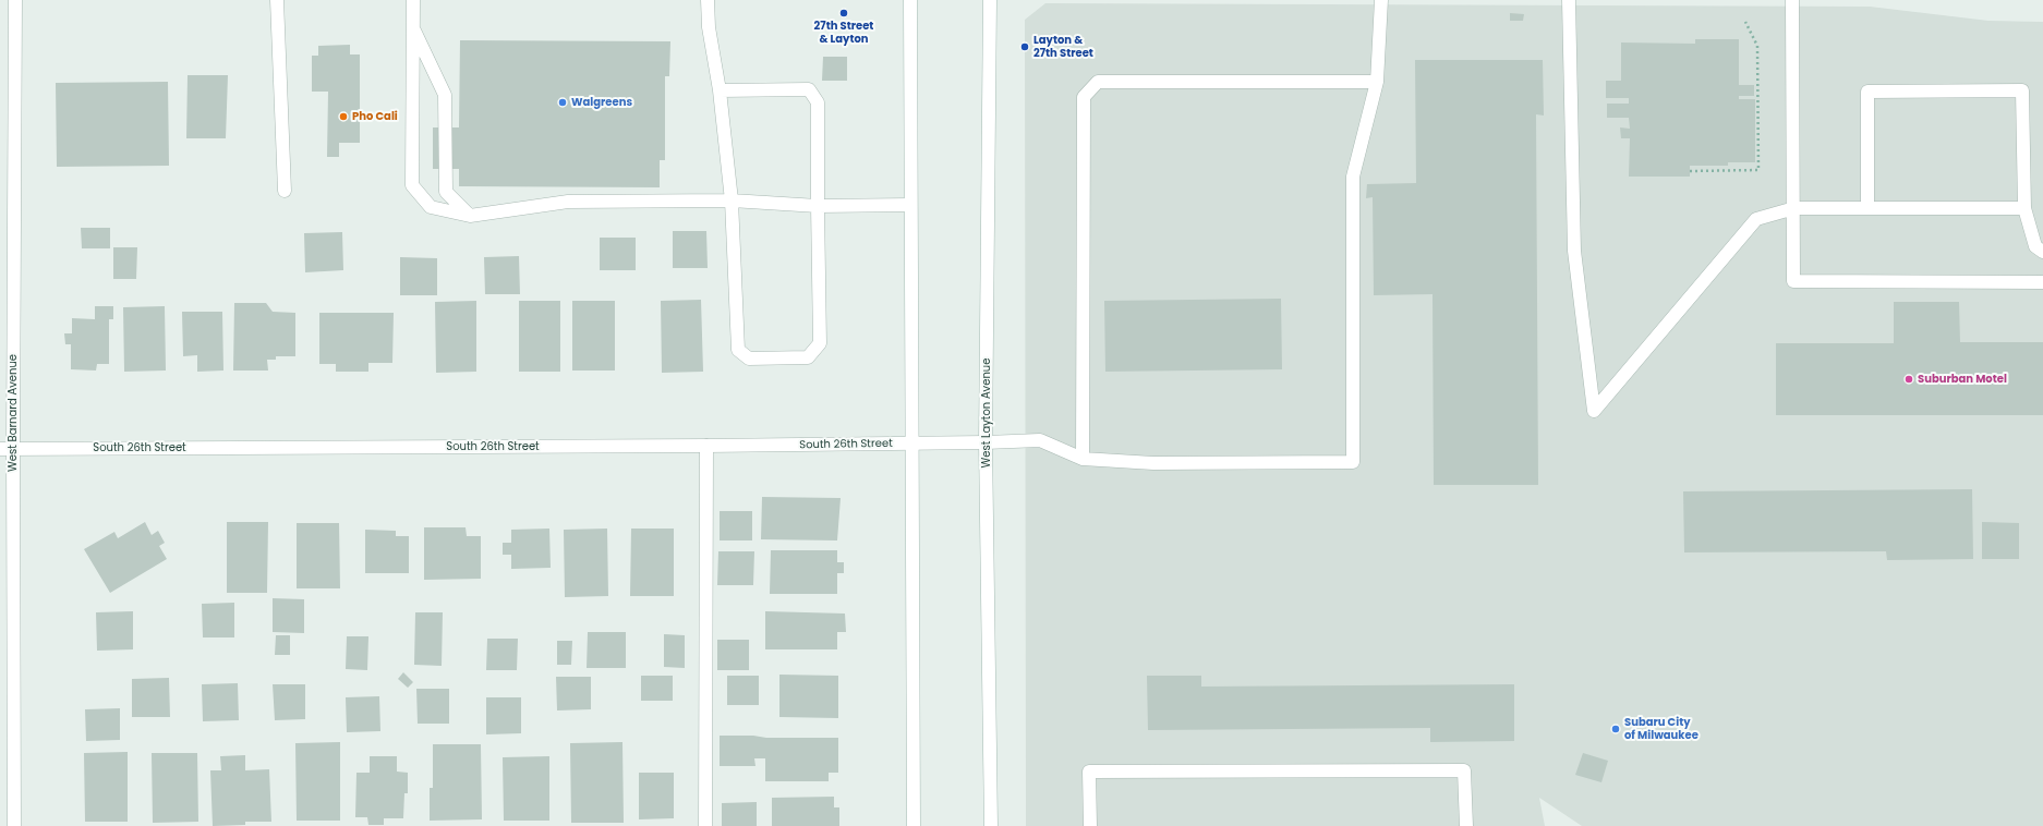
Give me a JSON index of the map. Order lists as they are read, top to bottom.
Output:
{
  "streets": {
    "street": ["West Barnard Avenue", "West Layton Avenue", "South 26th Street"]
  },
  "crossings": [
    ["West Barnard Avenue", "South 26th Street"],
    ["West Layton Avenue", "South 26th Street"]
  ],
  "places": [
    "27th Street & Layton",
    "Layton & 27th Street",
    "Walgreens",
    "Pho Cali",
    "Suburban Motel",
    "Subaru City of Milwaukee"
  ]
}
